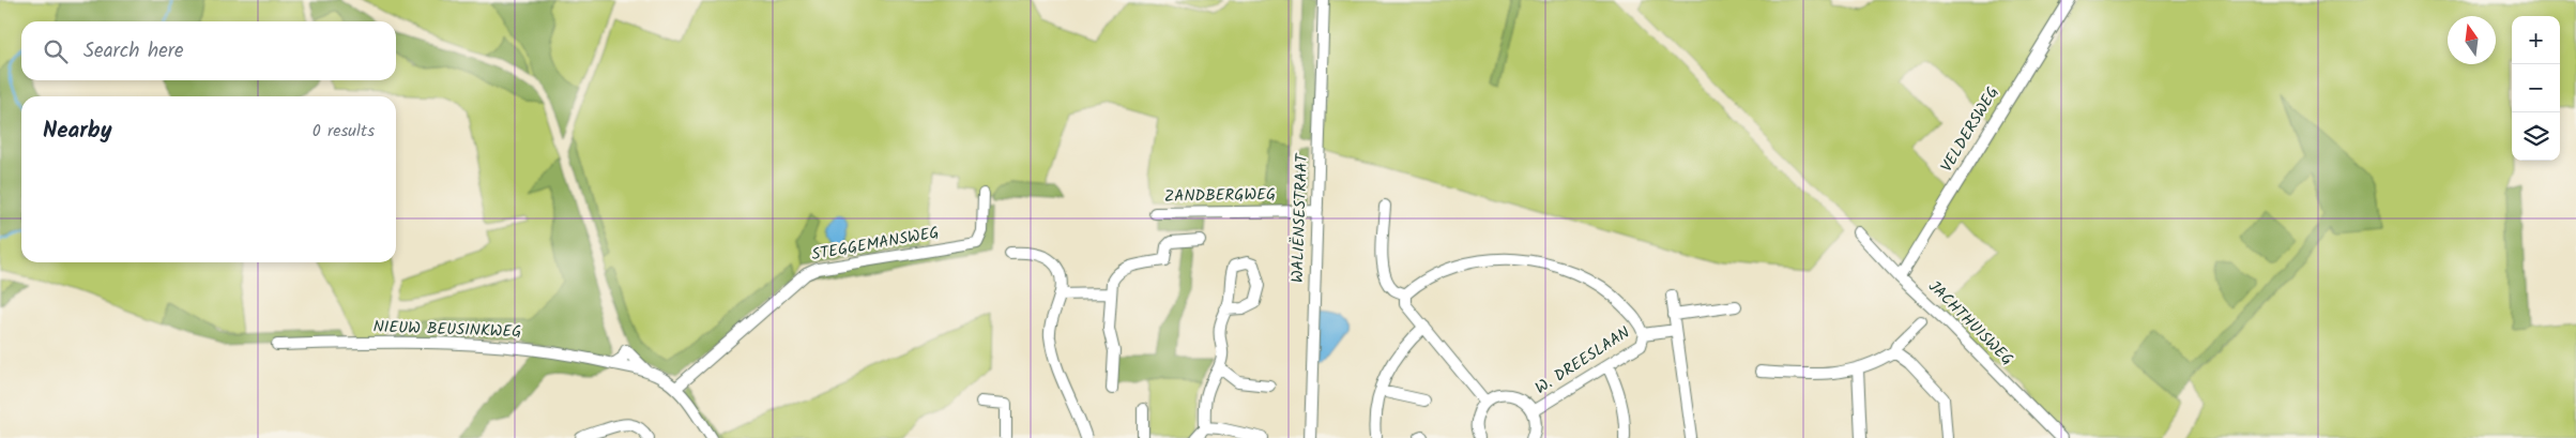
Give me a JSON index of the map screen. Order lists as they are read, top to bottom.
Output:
{
  "streets": {
    "street": [
      "VELDERSWEG",
      "ZANDBERGWEG",
      "WALIËNSESTRAAT",
      "STEGGEMANSWEG",
      "JACHTHUISWEG",
      "NIEUW BEUSINKWEG",
      "W. DREESLAAN"
    ]
  },
  "crossings": [
    ["VELDERSWEG", "JACHTHUISWEG"],
    ["ZANDBERGWEG", "WALIËNSESTRAAT"],
    ["STEGGEMANSWEG", "NIEUW BEUSINKWEG"]
  ],
  "north": "top",
  "page": {
    "map_buttons": ["+", "−"],
    "search": "Search here",
    "heading": ["Nearby", "0 results"]
  }
}
